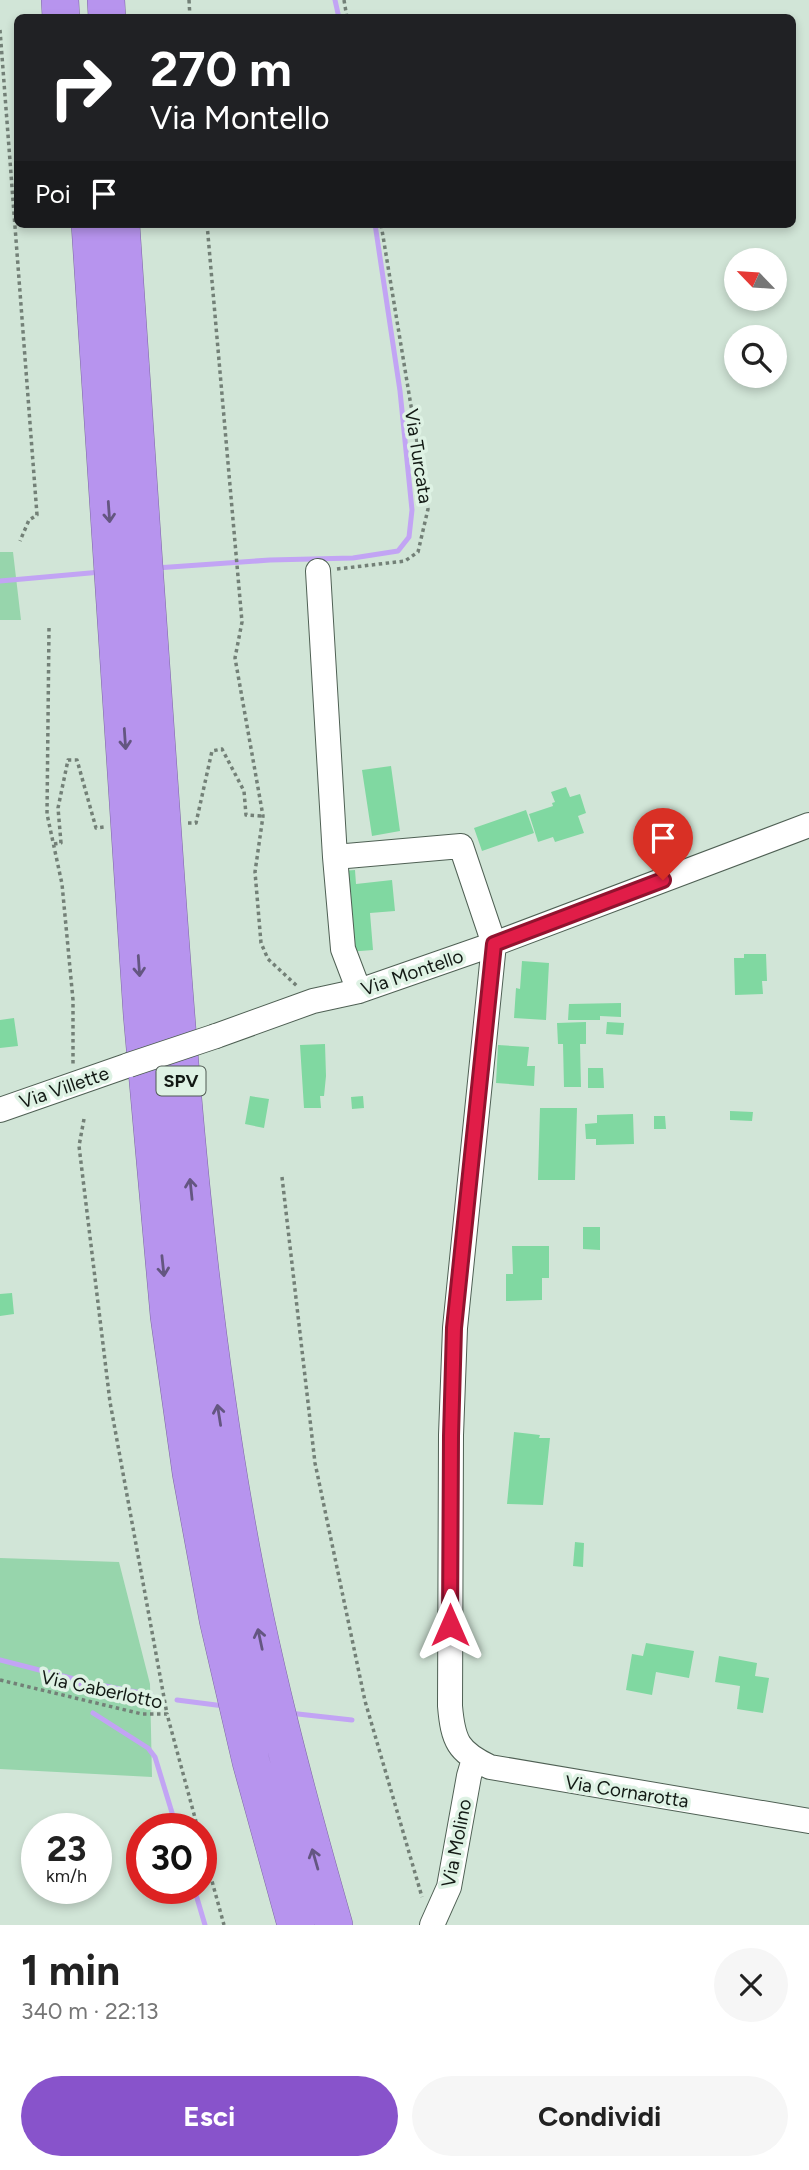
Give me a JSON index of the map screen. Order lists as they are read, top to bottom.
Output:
{
  "streets": {
    "highway": ["SPV"],
    "street": [
      "Via Montello",
      "Via Villette",
      "Via Cornarotta",
      "Via Molino"
    ],
    "path": ["Via Turcata", "Via Caberlotto"]
  },
  "crossings": [
    ["Via Montello", "Via Villette"],
    ["Via Montello", "Via Cornarotta"],
    ["Via Cornarotta", "Via Molino"]
  ],
  "north": "top left",
  "page": {
    "turn": ["270 m", "Via Montello"],
    "then": "Poi",
    "speed": "23 km/h",
    "limit": "30",
    "heading": ["1 min", "340 m · 22:13"],
    "buttons": ["Esci", "Condividi"]
  }
}
